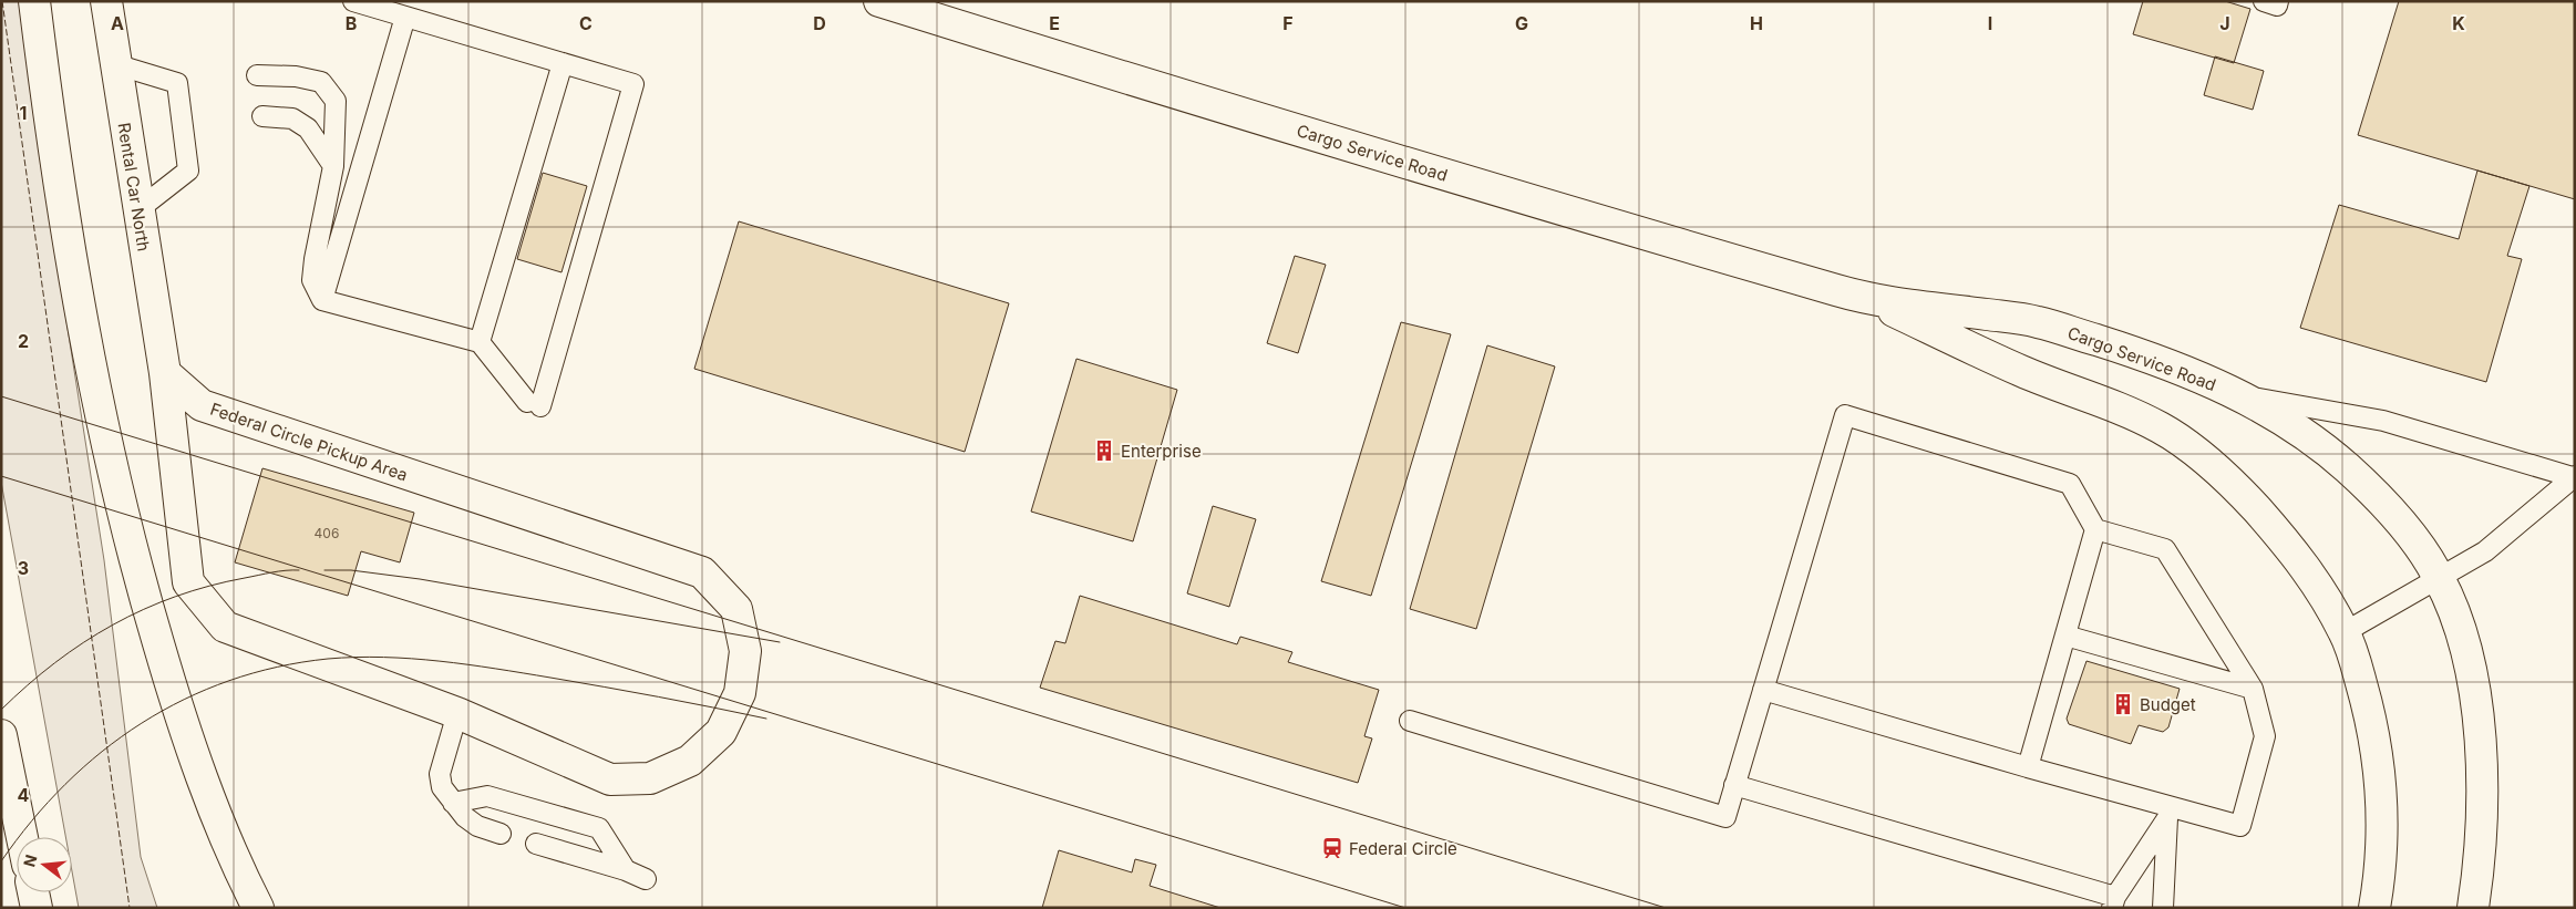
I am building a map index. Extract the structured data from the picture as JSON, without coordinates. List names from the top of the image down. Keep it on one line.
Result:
{"streets":{"main road":["Cargo Service Road","Rental Car North","Federal Circle Pickup Area"]},"crossings":[["Rental Car North","Federal Circle Pickup Area"]],"places":{"building":["Enterprise","Budget"],"station":["Federal Circle"]},"house_numbers":["406"],"north":"left","grid":{"columns":["A","B","C","D","E","F","G","H","I","J","K"],"rows":["1","2","3","4"]}}
